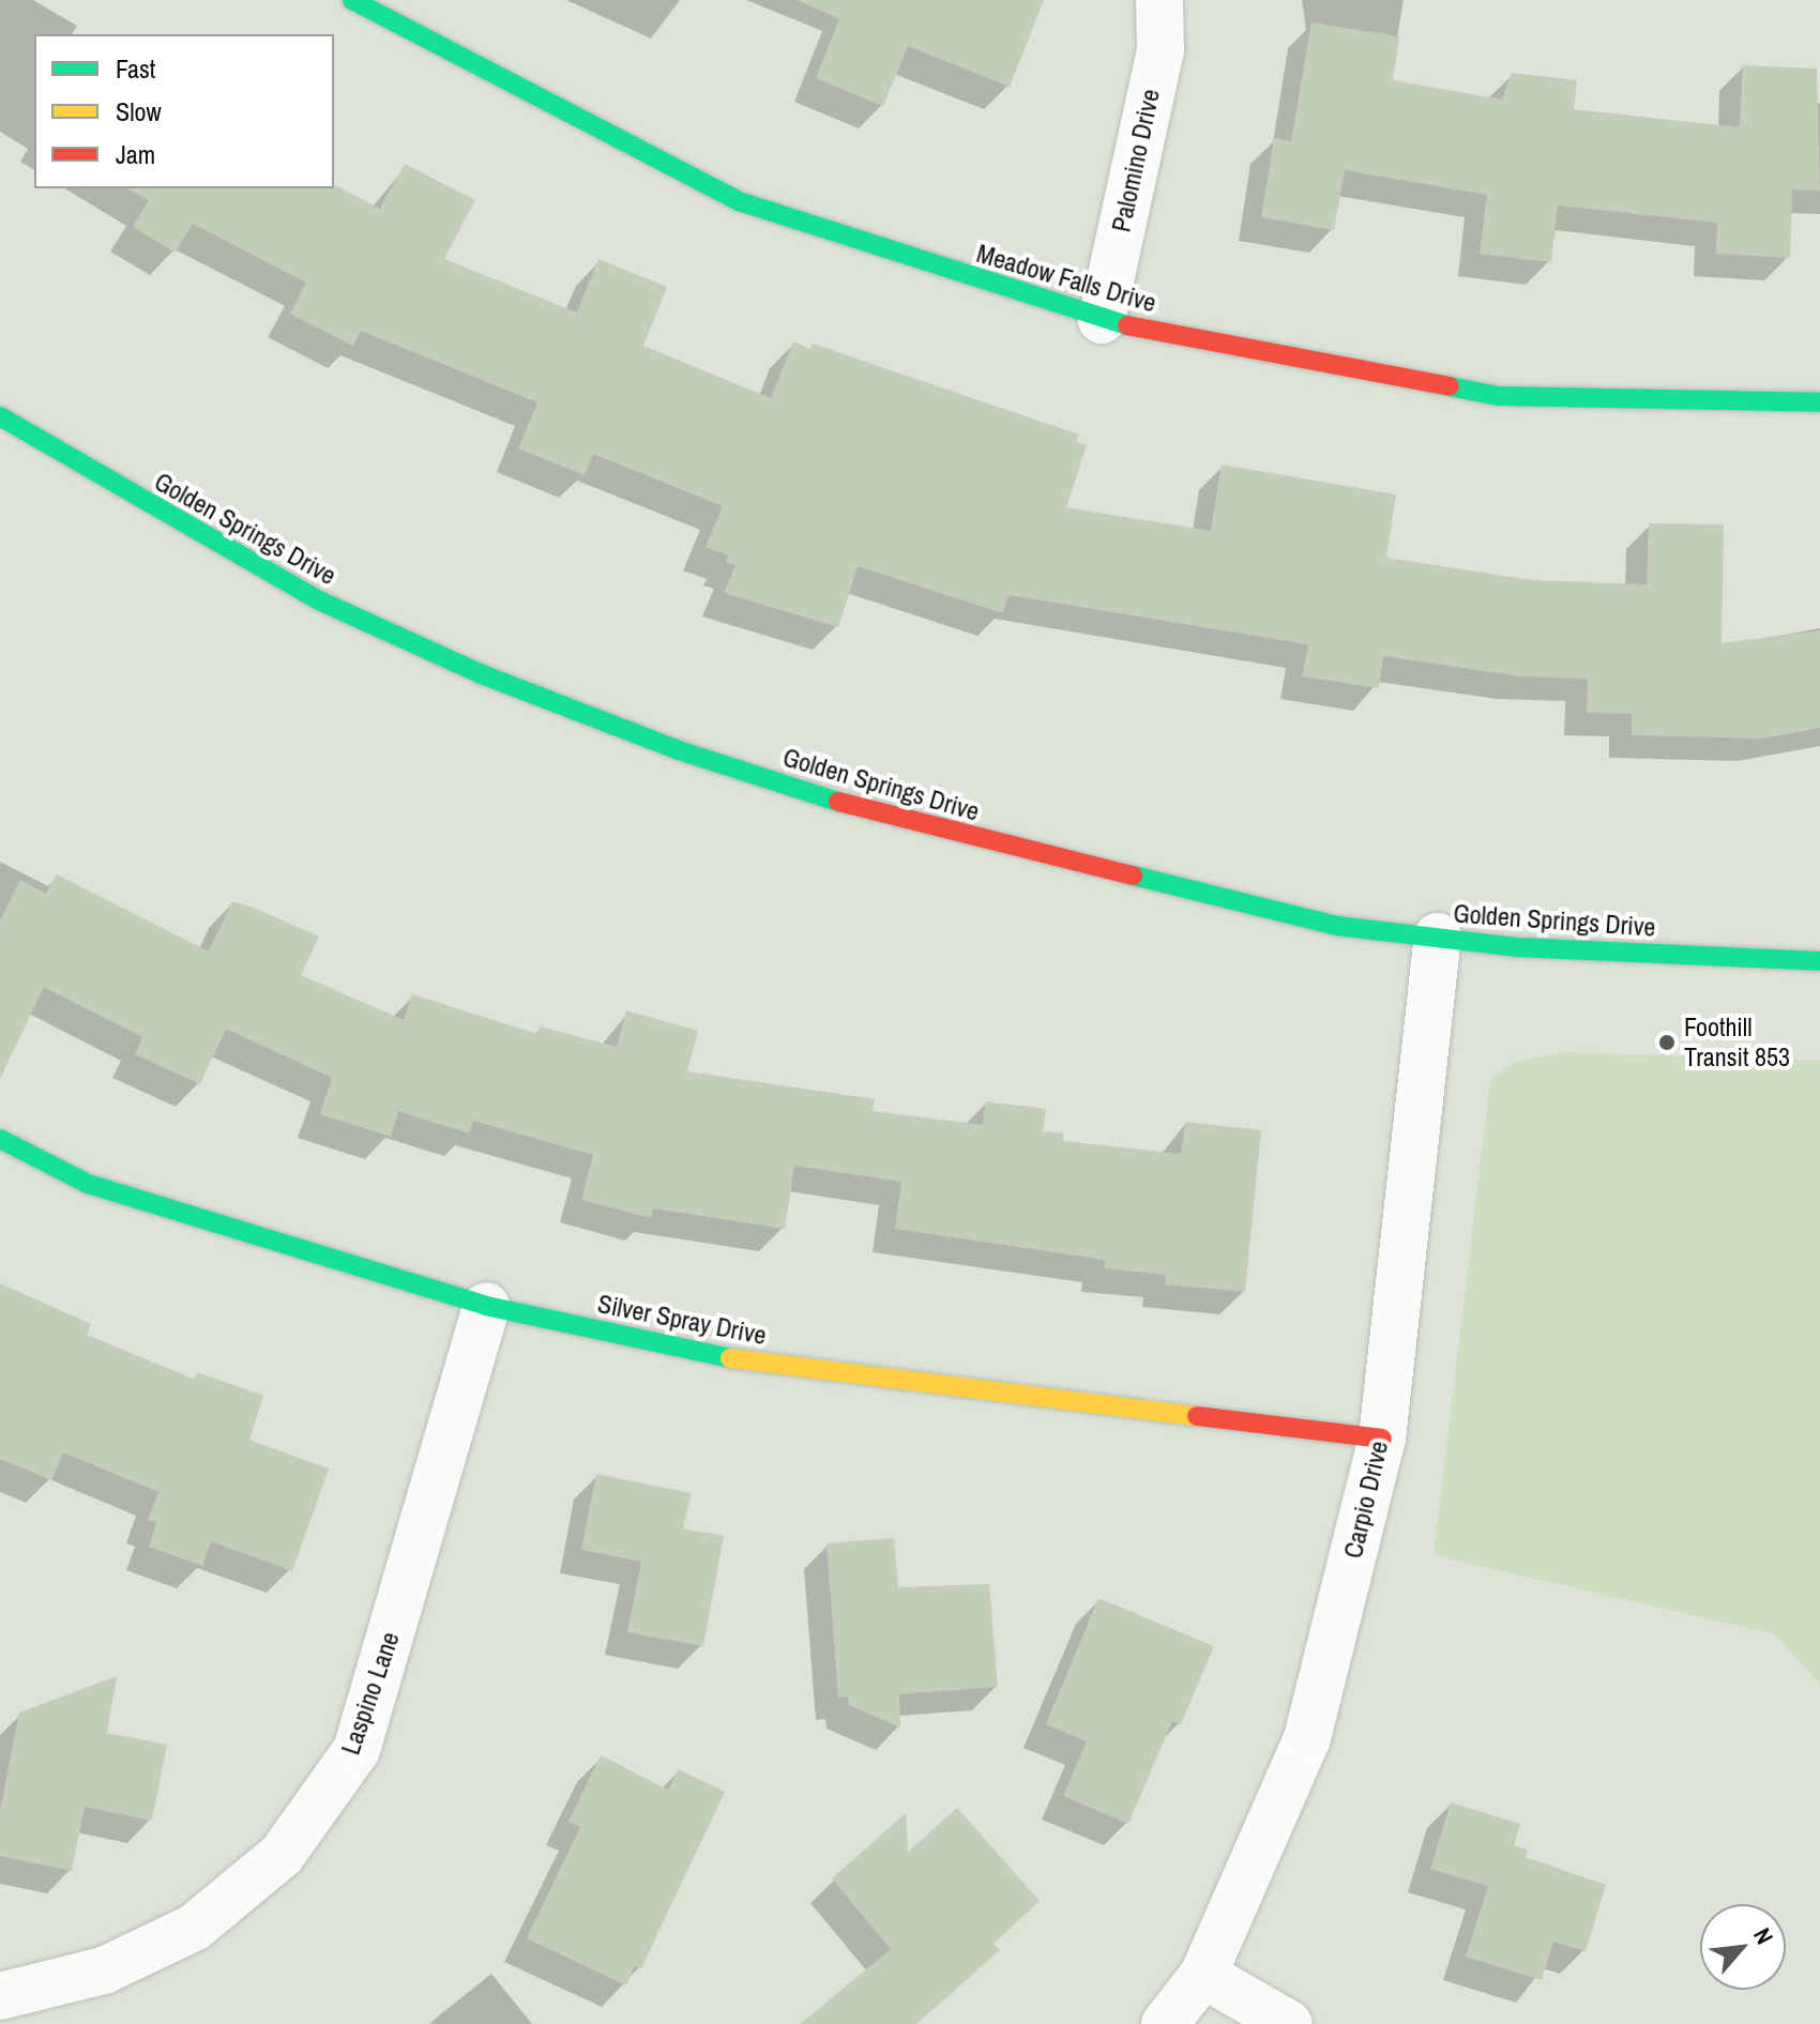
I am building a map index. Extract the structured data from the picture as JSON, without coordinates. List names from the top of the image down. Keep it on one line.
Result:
{"streets":{"street":["Palomino Drive","Meadow Falls Drive","Golden Springs Drive","Silver Spray Drive","Carpio Drive","Laspino Lane"]},"crossings":[["Palomino Drive","Meadow Falls Drive"],["Golden Springs Drive","Carpio Drive"],["Silver Spray Drive","Carpio Drive"],["Silver Spray Drive","Laspino Lane"]],"places":["Foothill Transit 853"],"legend":["Fast","Slow","Jam"],"north":"top right"}
